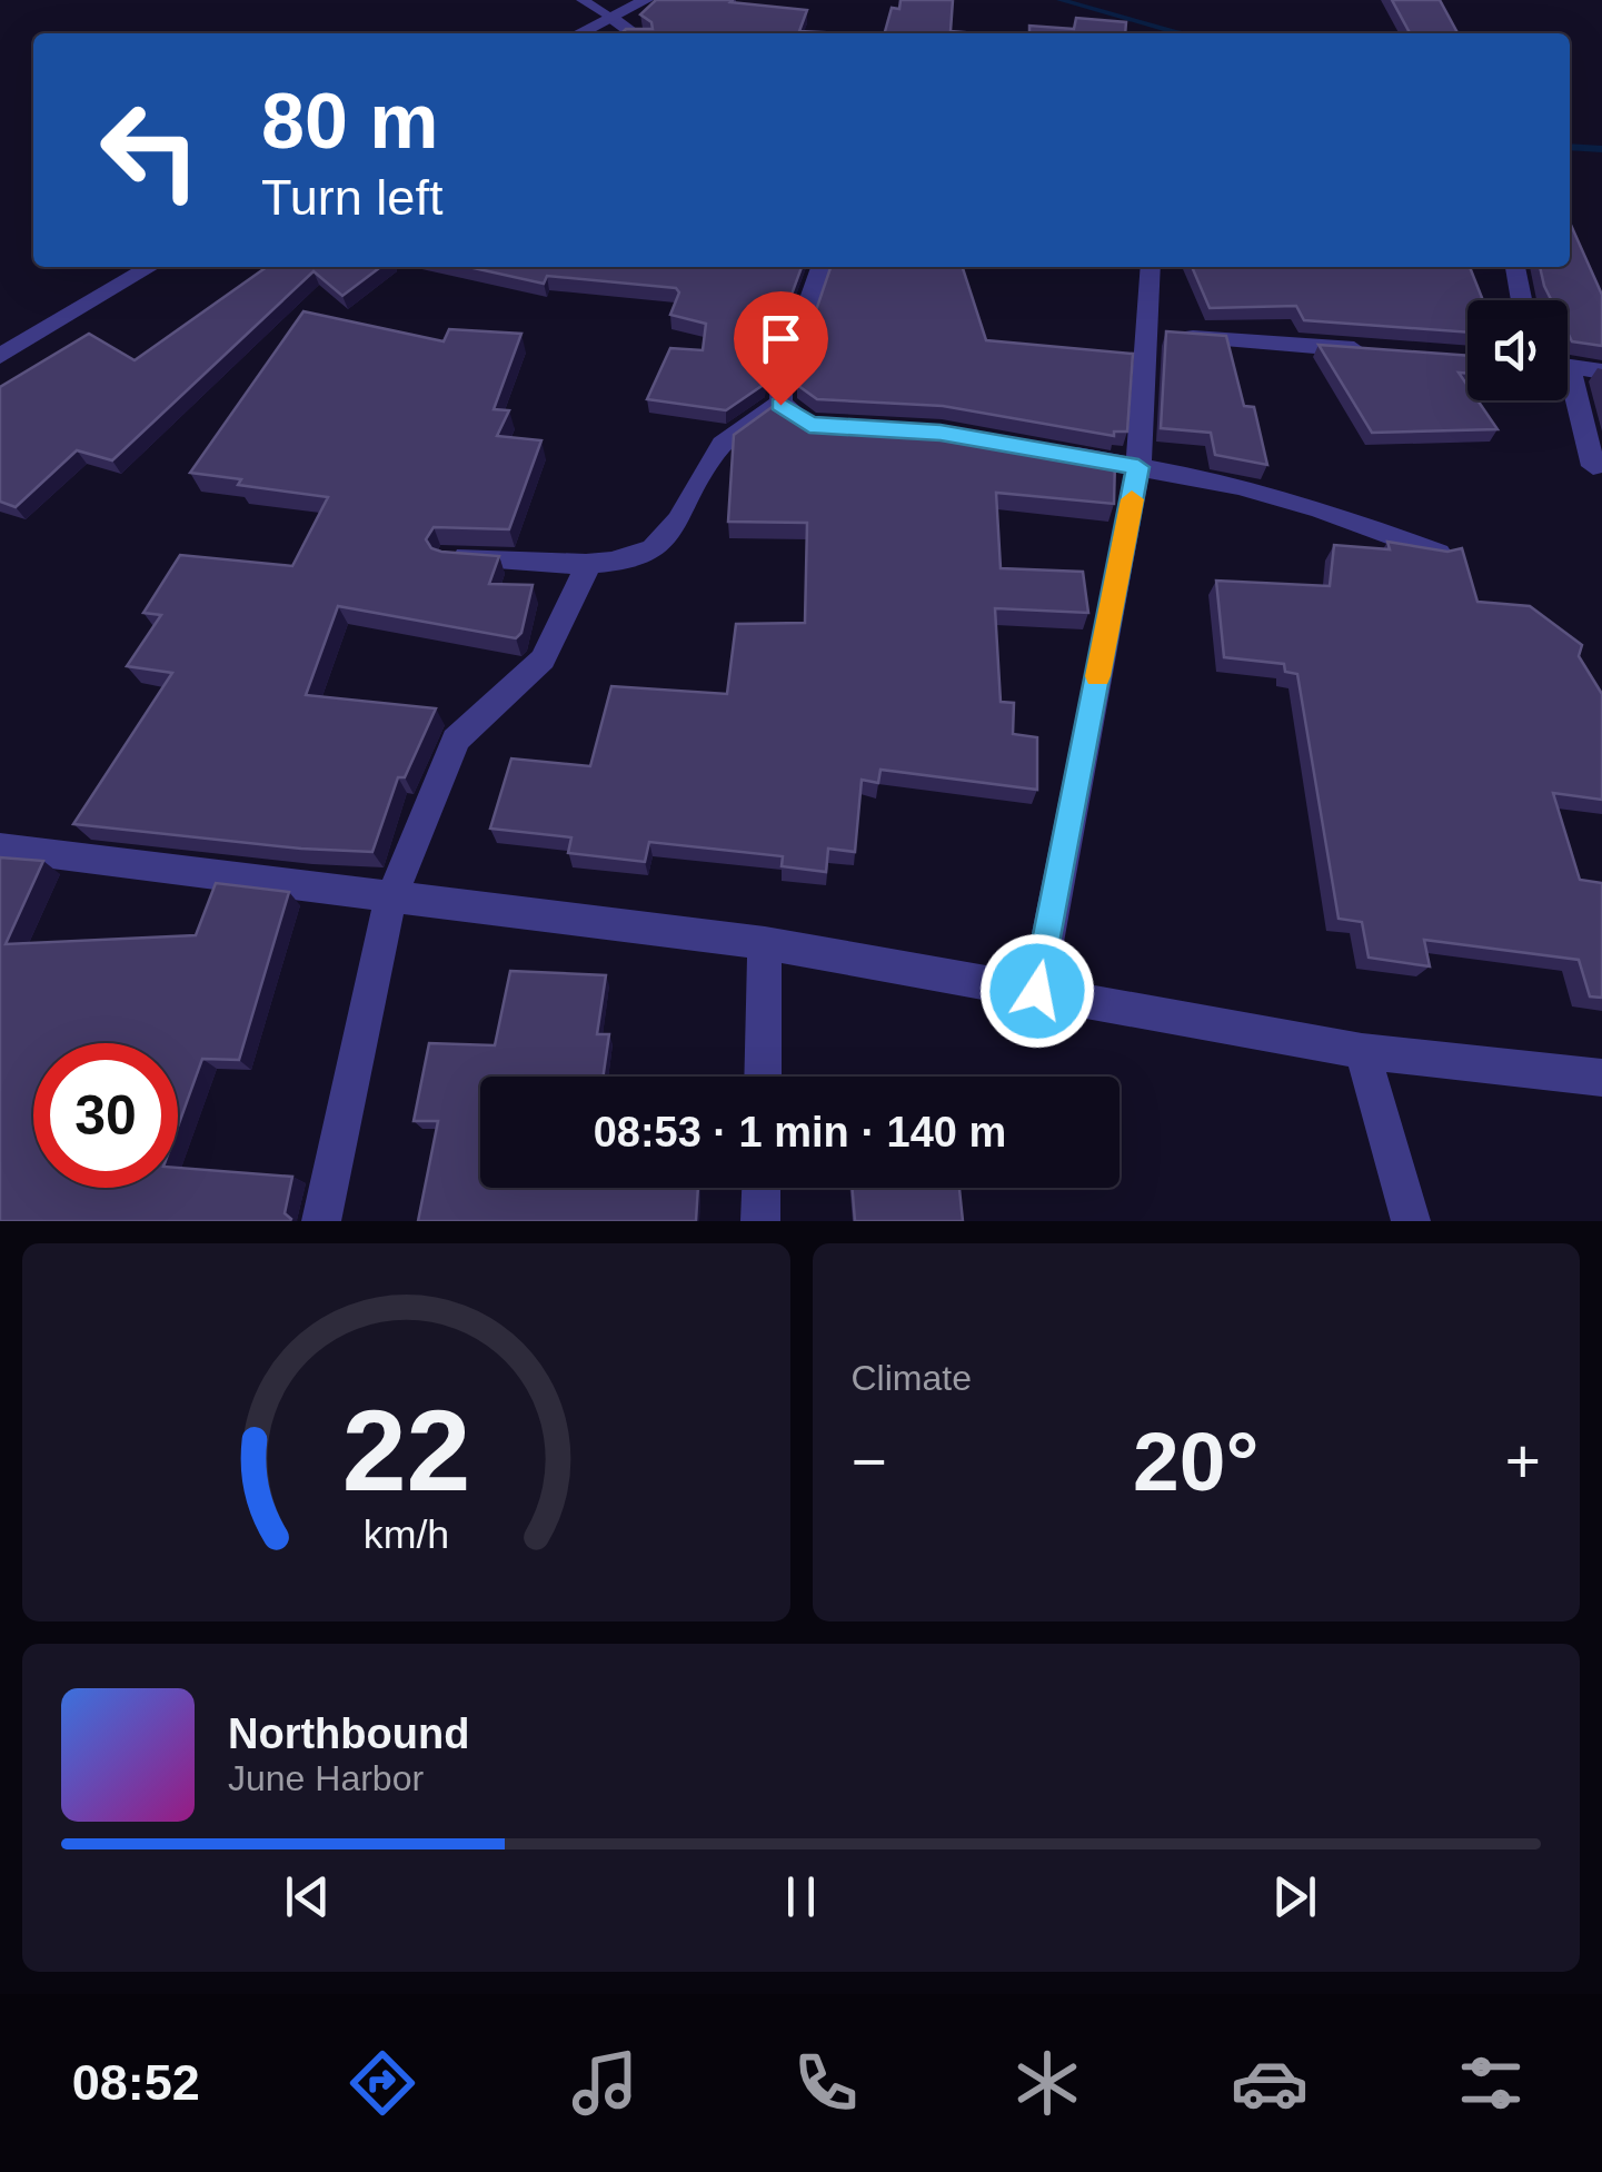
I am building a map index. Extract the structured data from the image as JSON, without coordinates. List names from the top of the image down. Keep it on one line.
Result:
{"page":{"turn":["80 m","Turn left"],"limit":"30","trip":"08:53 · 1 min · 140 m","tile":"Climate","heat":["−","20°","+"],"song":["Northbound","June Harbor"],"tabs":"08:52","gauge":["22","km/h"]}}
